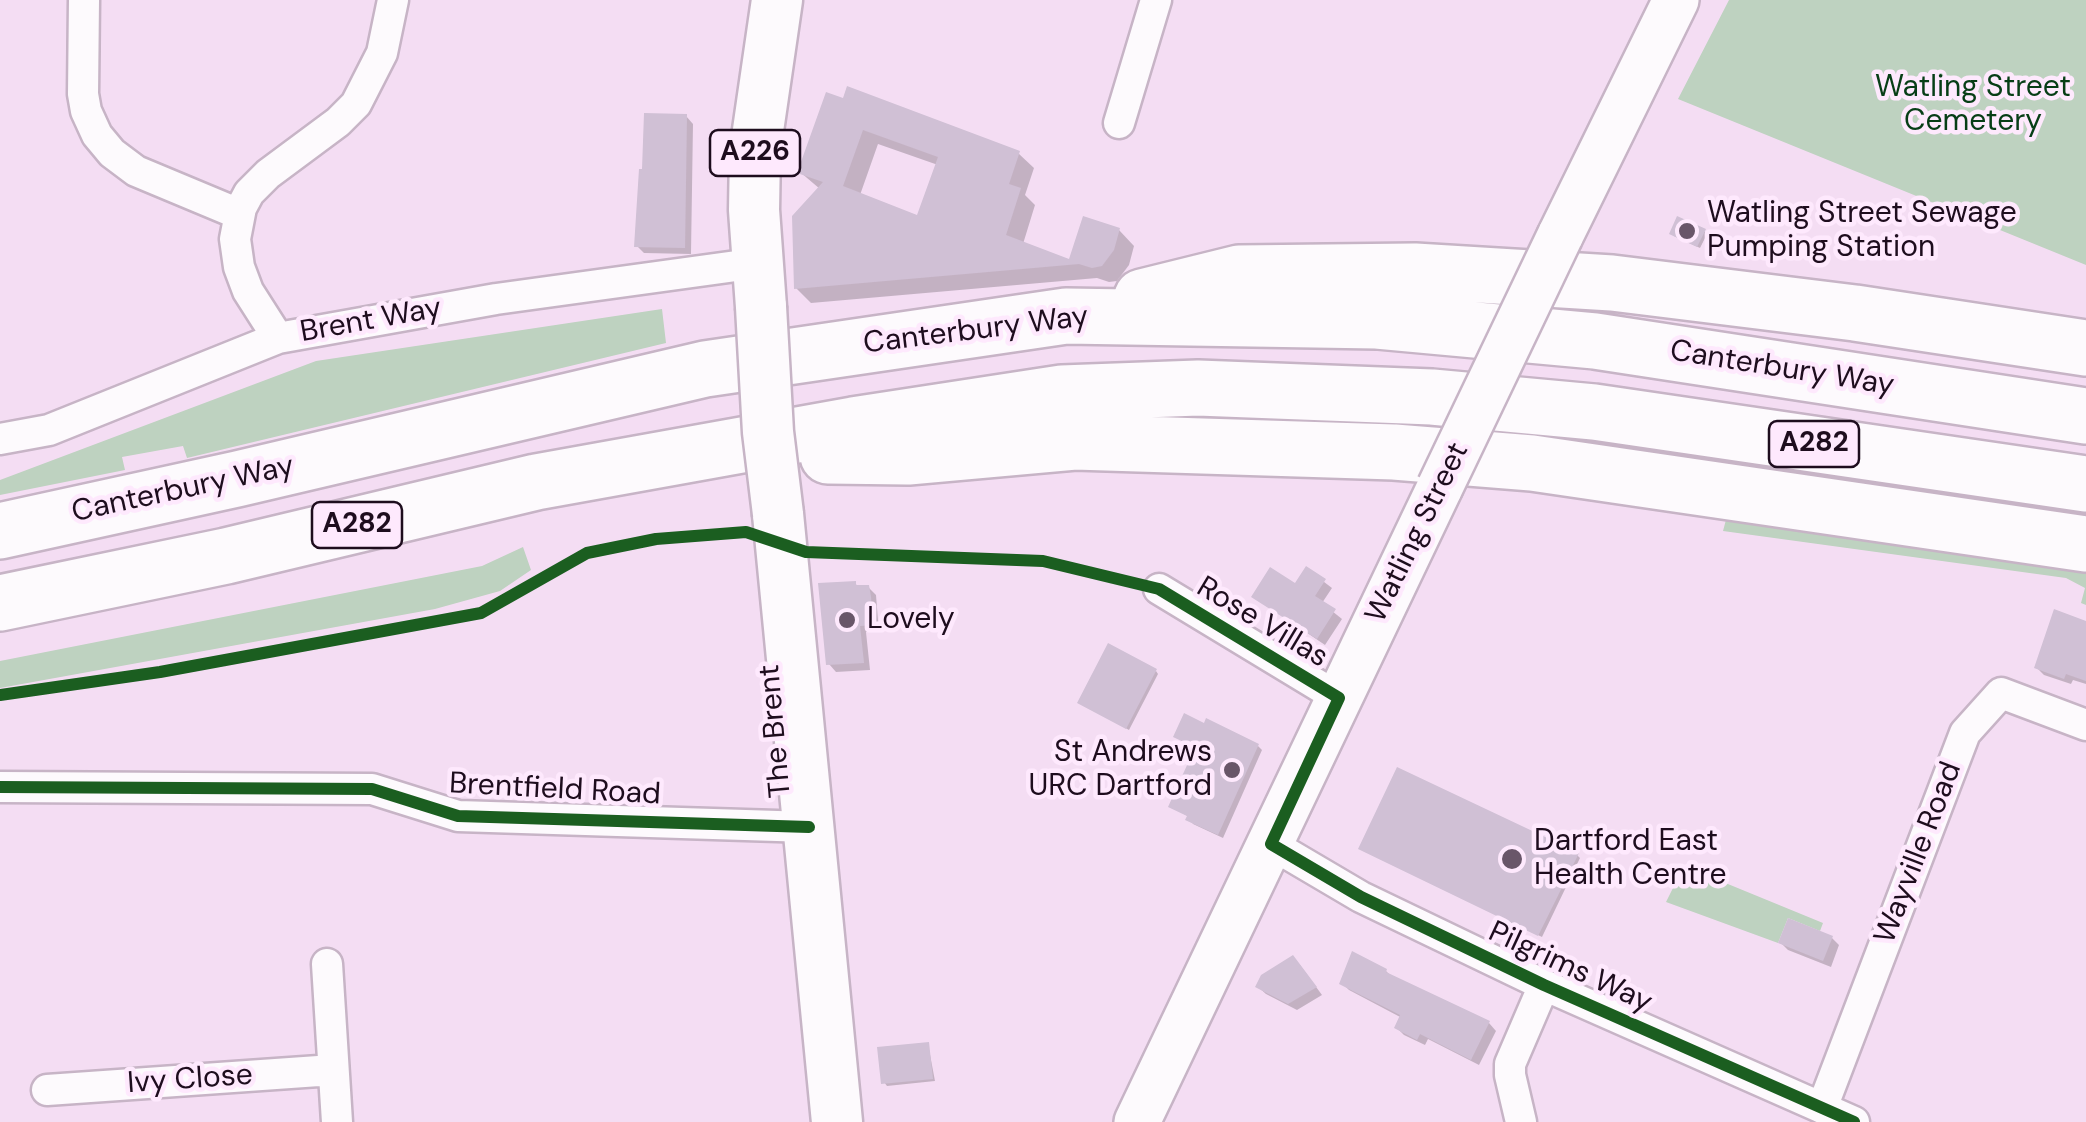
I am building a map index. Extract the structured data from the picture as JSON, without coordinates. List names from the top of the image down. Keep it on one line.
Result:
{"streets":{"highway":["Canterbury Way","A282"],"main road":["A226","Watling Street","The Brent"],"street":["Brent Way","Rose Villas","Brentfield Road","Wayville Road","Pilgrims Way","Ivy Close"]},"crossings":[["Brent Way","The Brent"],["Watling Street","Rose Villas"],["Watling Street","Pilgrims Way"],["The Brent","Brentfield Road"],["Wayville Road","Pilgrims Way"]],"parks":["Watling Street Cemetery"],"places":["Watling Street Sewage Pumping Station","Lovely","St Andrews URC Dartford","Dartford East Health Centre"]}
